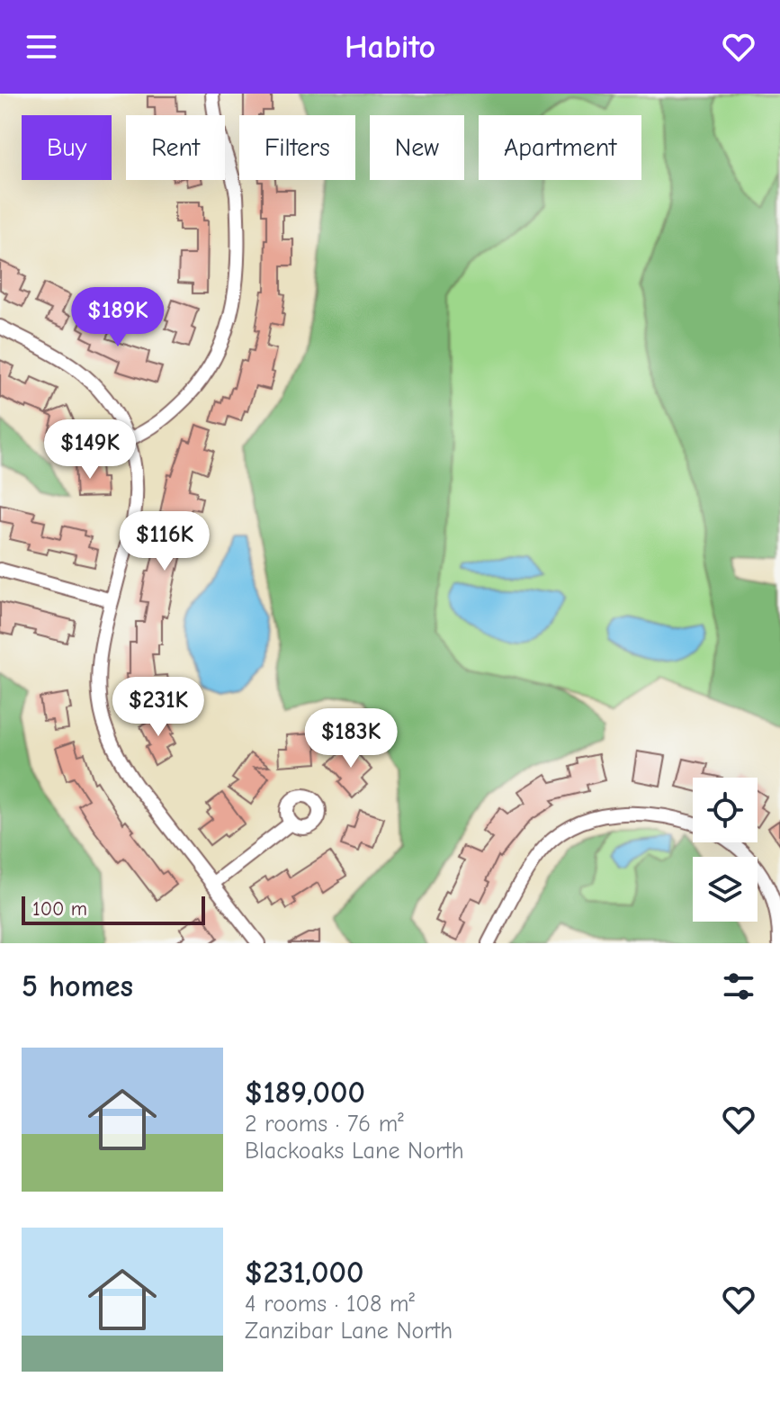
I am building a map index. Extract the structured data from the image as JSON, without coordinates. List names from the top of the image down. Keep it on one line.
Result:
{"scale_bar":"100 m","page":{"header":"Habito","chip":["Buy","Rent","Filters","New","Apartment"],"price":["$189K","$149K","$116K","$231K","$183K"],"scale":"100 m","heading":"5 homes","list":[{"name":"$189,000","note":"2 rooms · 76 m² · Blackoaks Lane North"},{"name":"$231,000","note":"4 rooms · 108 m² · Zanzibar Lane North"}]}}
